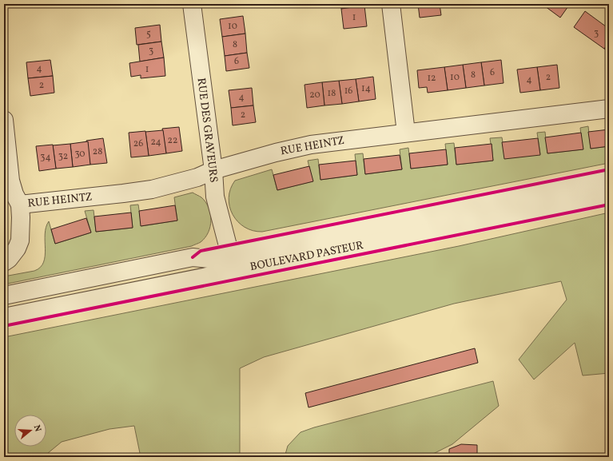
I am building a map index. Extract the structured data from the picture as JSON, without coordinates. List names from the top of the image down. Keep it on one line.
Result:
{"streets":{"street":["RUE DES GRAVEURS","RUE HEINTZ","BOULEVARD PASTEUR"]},"crossings":[["RUE DES GRAVEURS","RUE HEINTZ"],["RUE DES GRAVEURS","BOULEVARD PASTEUR"]],"house_numbers":["1","10","3","5","8","3","6","4","1","6","8","10","2","12","4","2","14","16","18","20","4","2","22","24","26","28","30","32","34"],"north":"right"}
